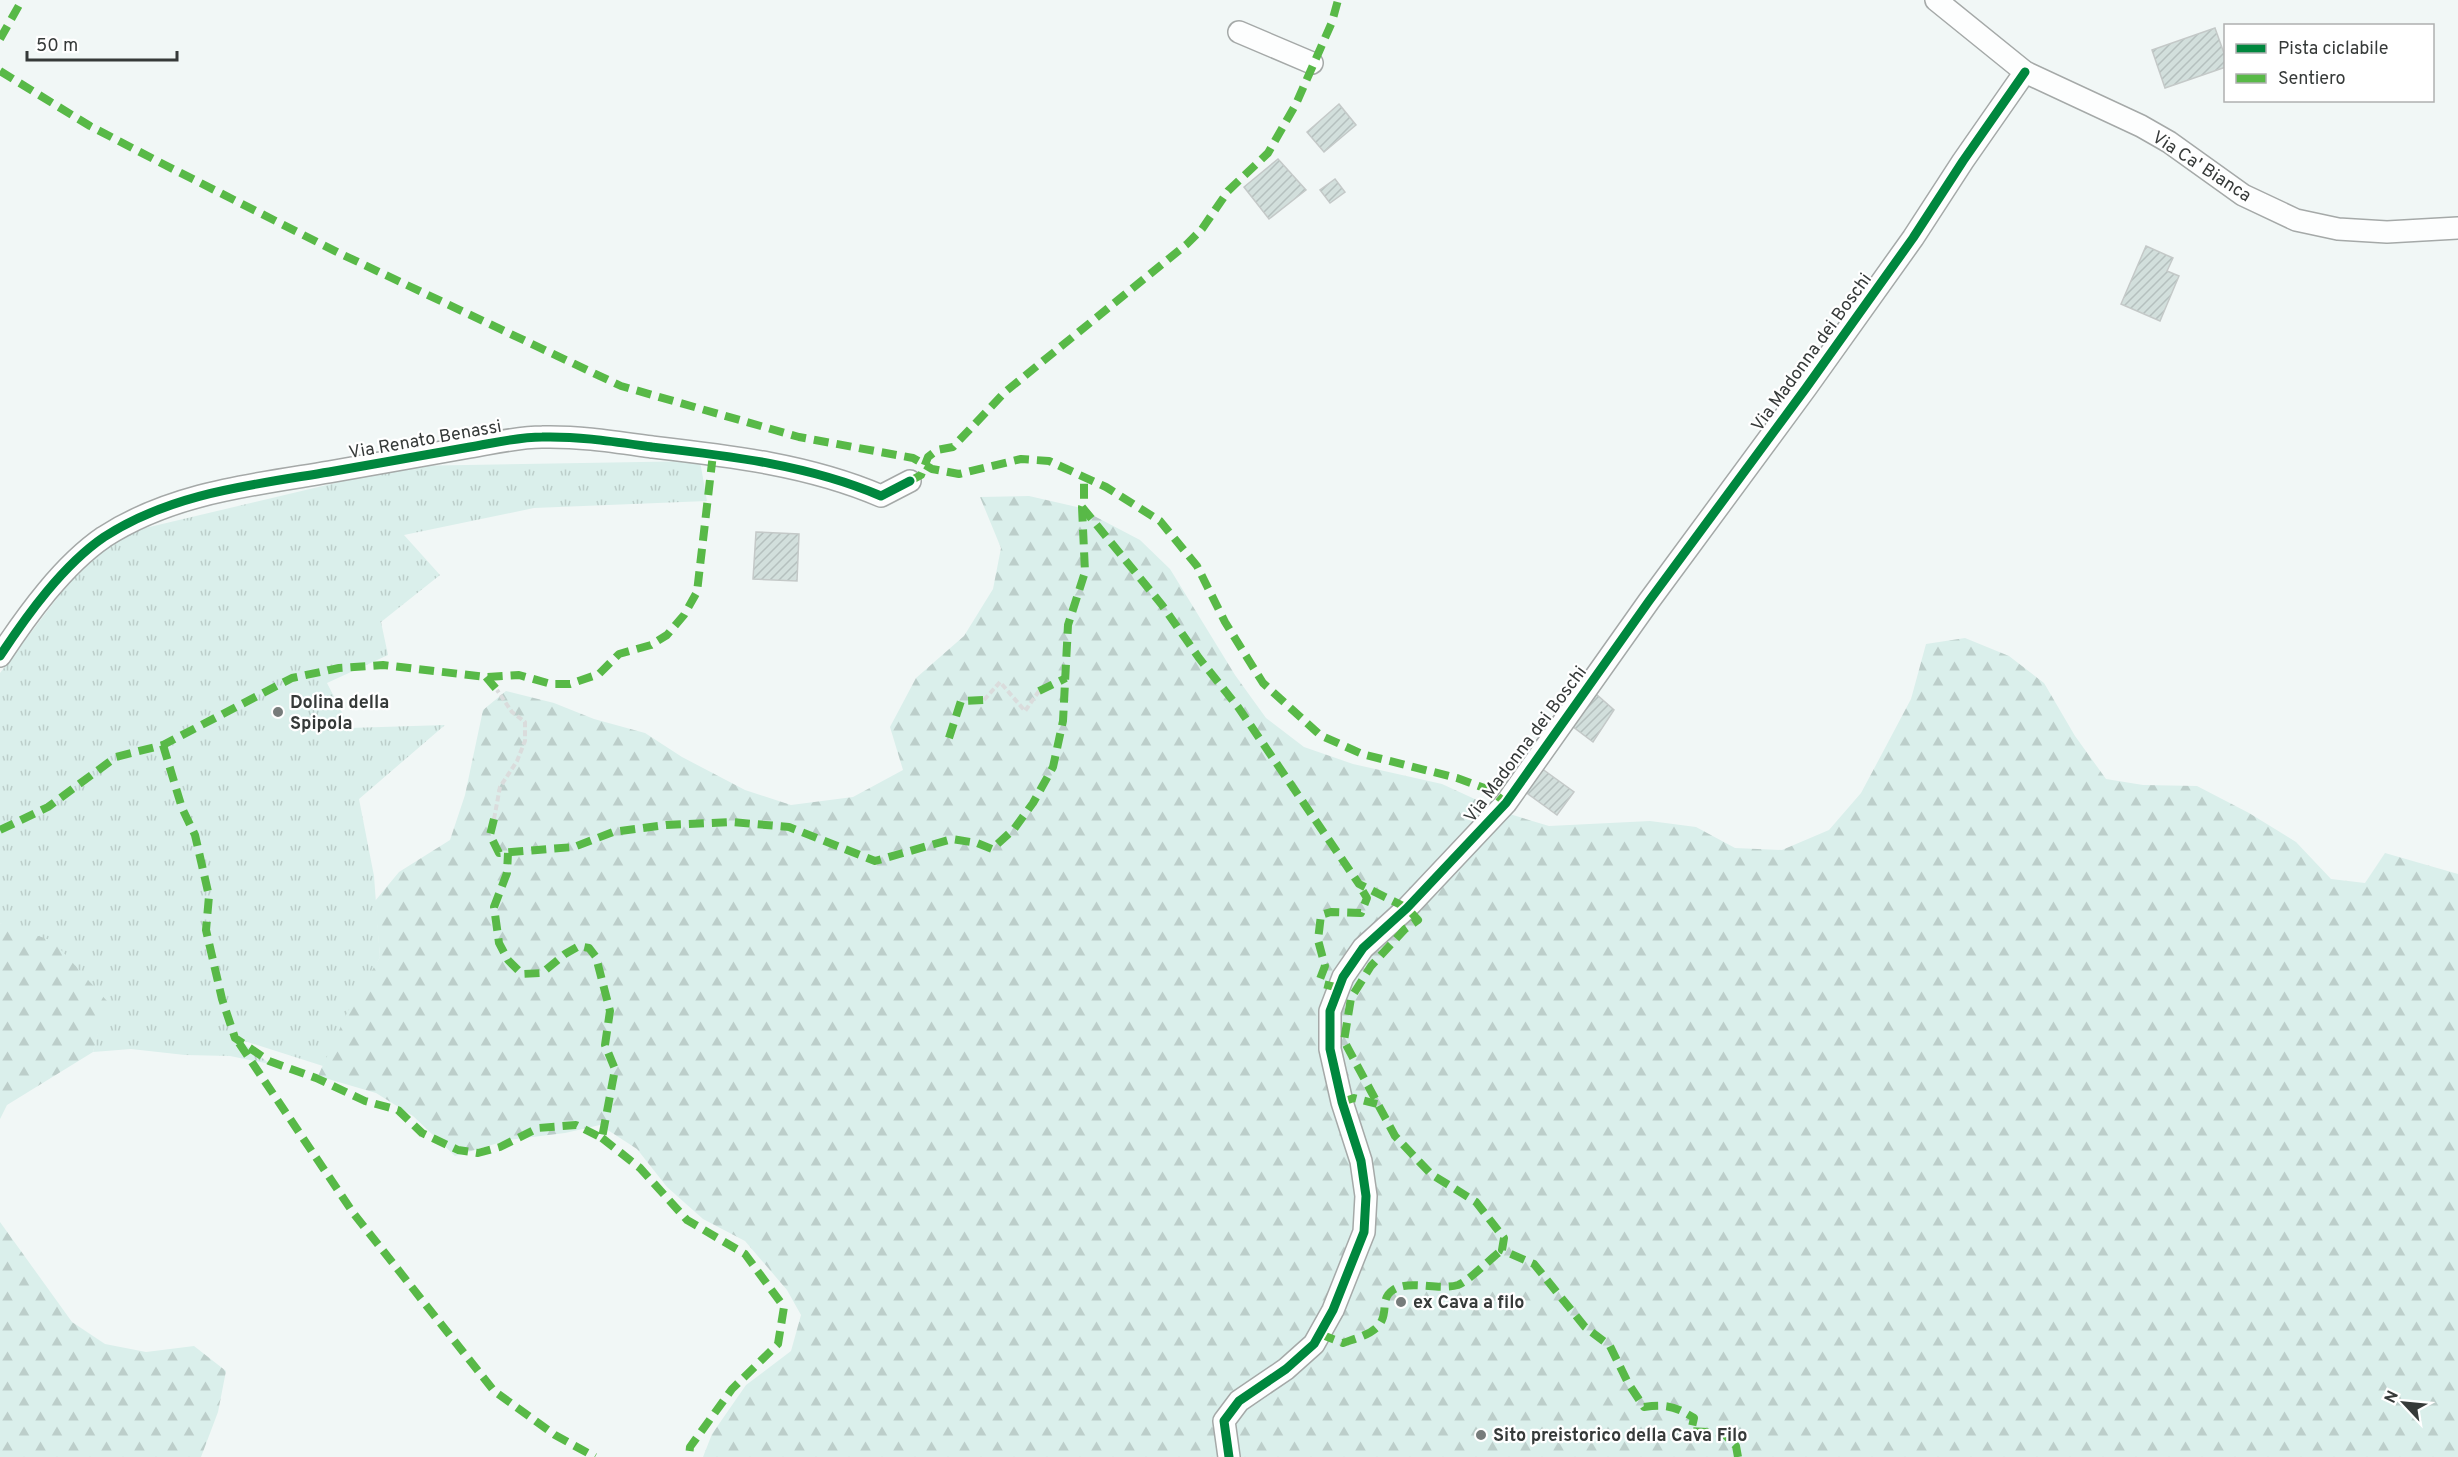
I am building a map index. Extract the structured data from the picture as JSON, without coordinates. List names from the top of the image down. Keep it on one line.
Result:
{"streets":{"street":["Via Ca' Bianca","Via Madonna dei Boschi","Via Renato Benassi"]},"crossings":[["Via Ca' Bianca","Via Madonna dei Boschi"]],"places":["Dolina della Spipola","ex Cava a filo","Sito preistorico della Cava Filo"],"legend":["Pista ciclabile","Sentiero"],"scale_bar":"50 m","north":"top left"}
